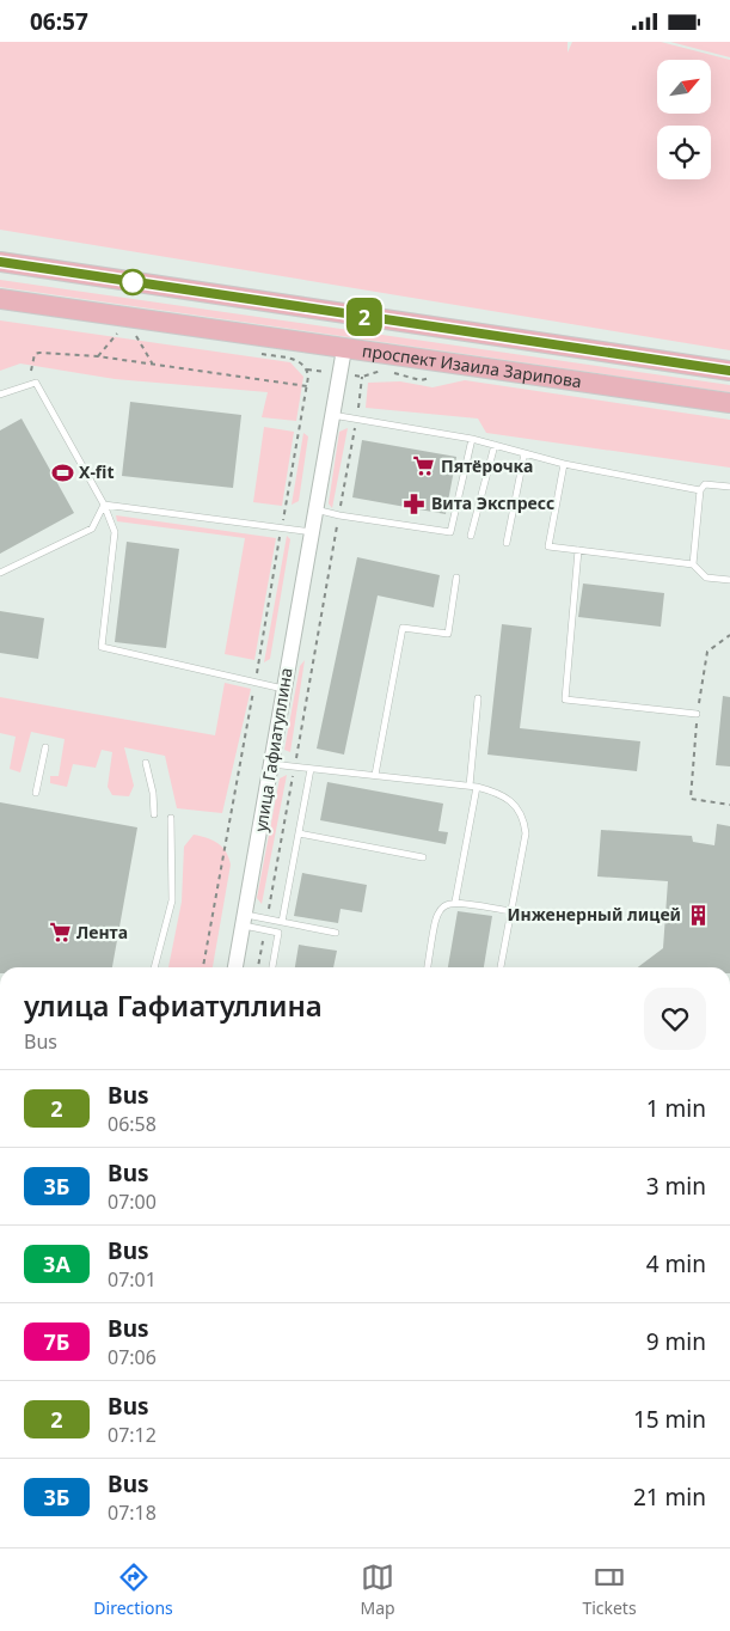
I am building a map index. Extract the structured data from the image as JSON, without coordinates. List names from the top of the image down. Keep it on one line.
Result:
{"streets":{"main road":["проспект Изаила Зарипова"],"street":["улица Гафиатуллина"]},"crossings":[["проспект Изаила Зарипова","улица Гафиатуллина"]],"places":{"supermarket":["Пятёрочка","Лента"],"sports":["X-fit"],"pharmacy":["Вита Экспресс"],"building":["Инженерный лицей"]},"lines":["bus line 2"],"north":"top right","page":{"status":"06:57","on_map":"2","heading":["улица Гафиатуллина","Bus"],"list":[{"mark":"2","name":"Bus","note":"06:58","value":"1 min"},{"mark":"3Б","name":"Bus","note":"07:00","value":"3 min"},{"mark":"3А","name":"Bus","note":"07:01","value":"4 min"},{"mark":"7Б","name":"Bus","note":"07:06","value":"9 min"},{"mark":"2","name":"Bus","note":"07:12","value":"15 min"},{"mark":"3Б","name":"Bus","note":"07:18","value":"21 min"}],"tabs":["Directions","Map","Tickets"]}}
